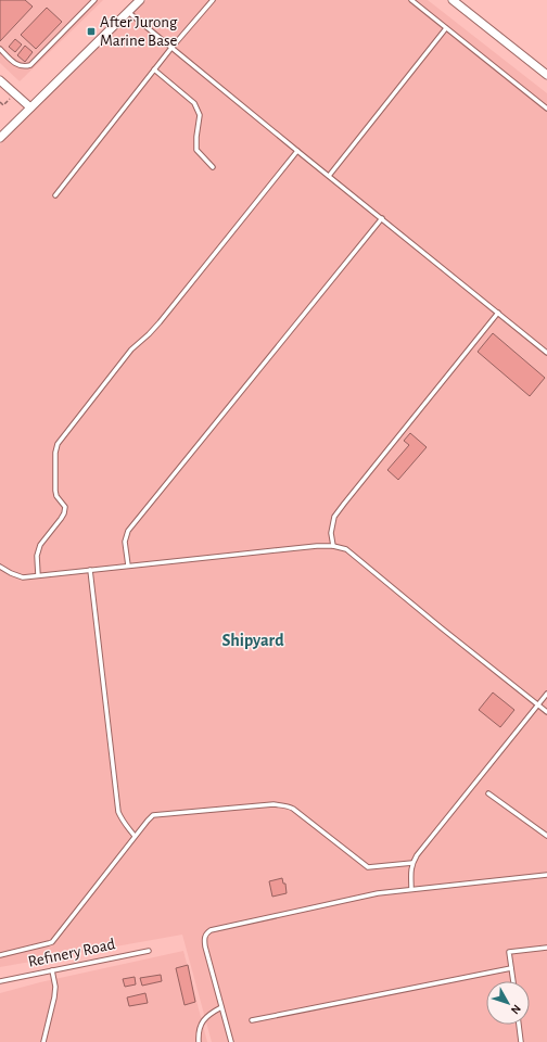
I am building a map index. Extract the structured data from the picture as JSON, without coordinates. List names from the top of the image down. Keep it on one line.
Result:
{"streets":{"lane":["Refinery Road"]},"districts":["Shipyard"],"places":{"transit":["After Jurong Marine Base"]},"north":"bottom right"}
